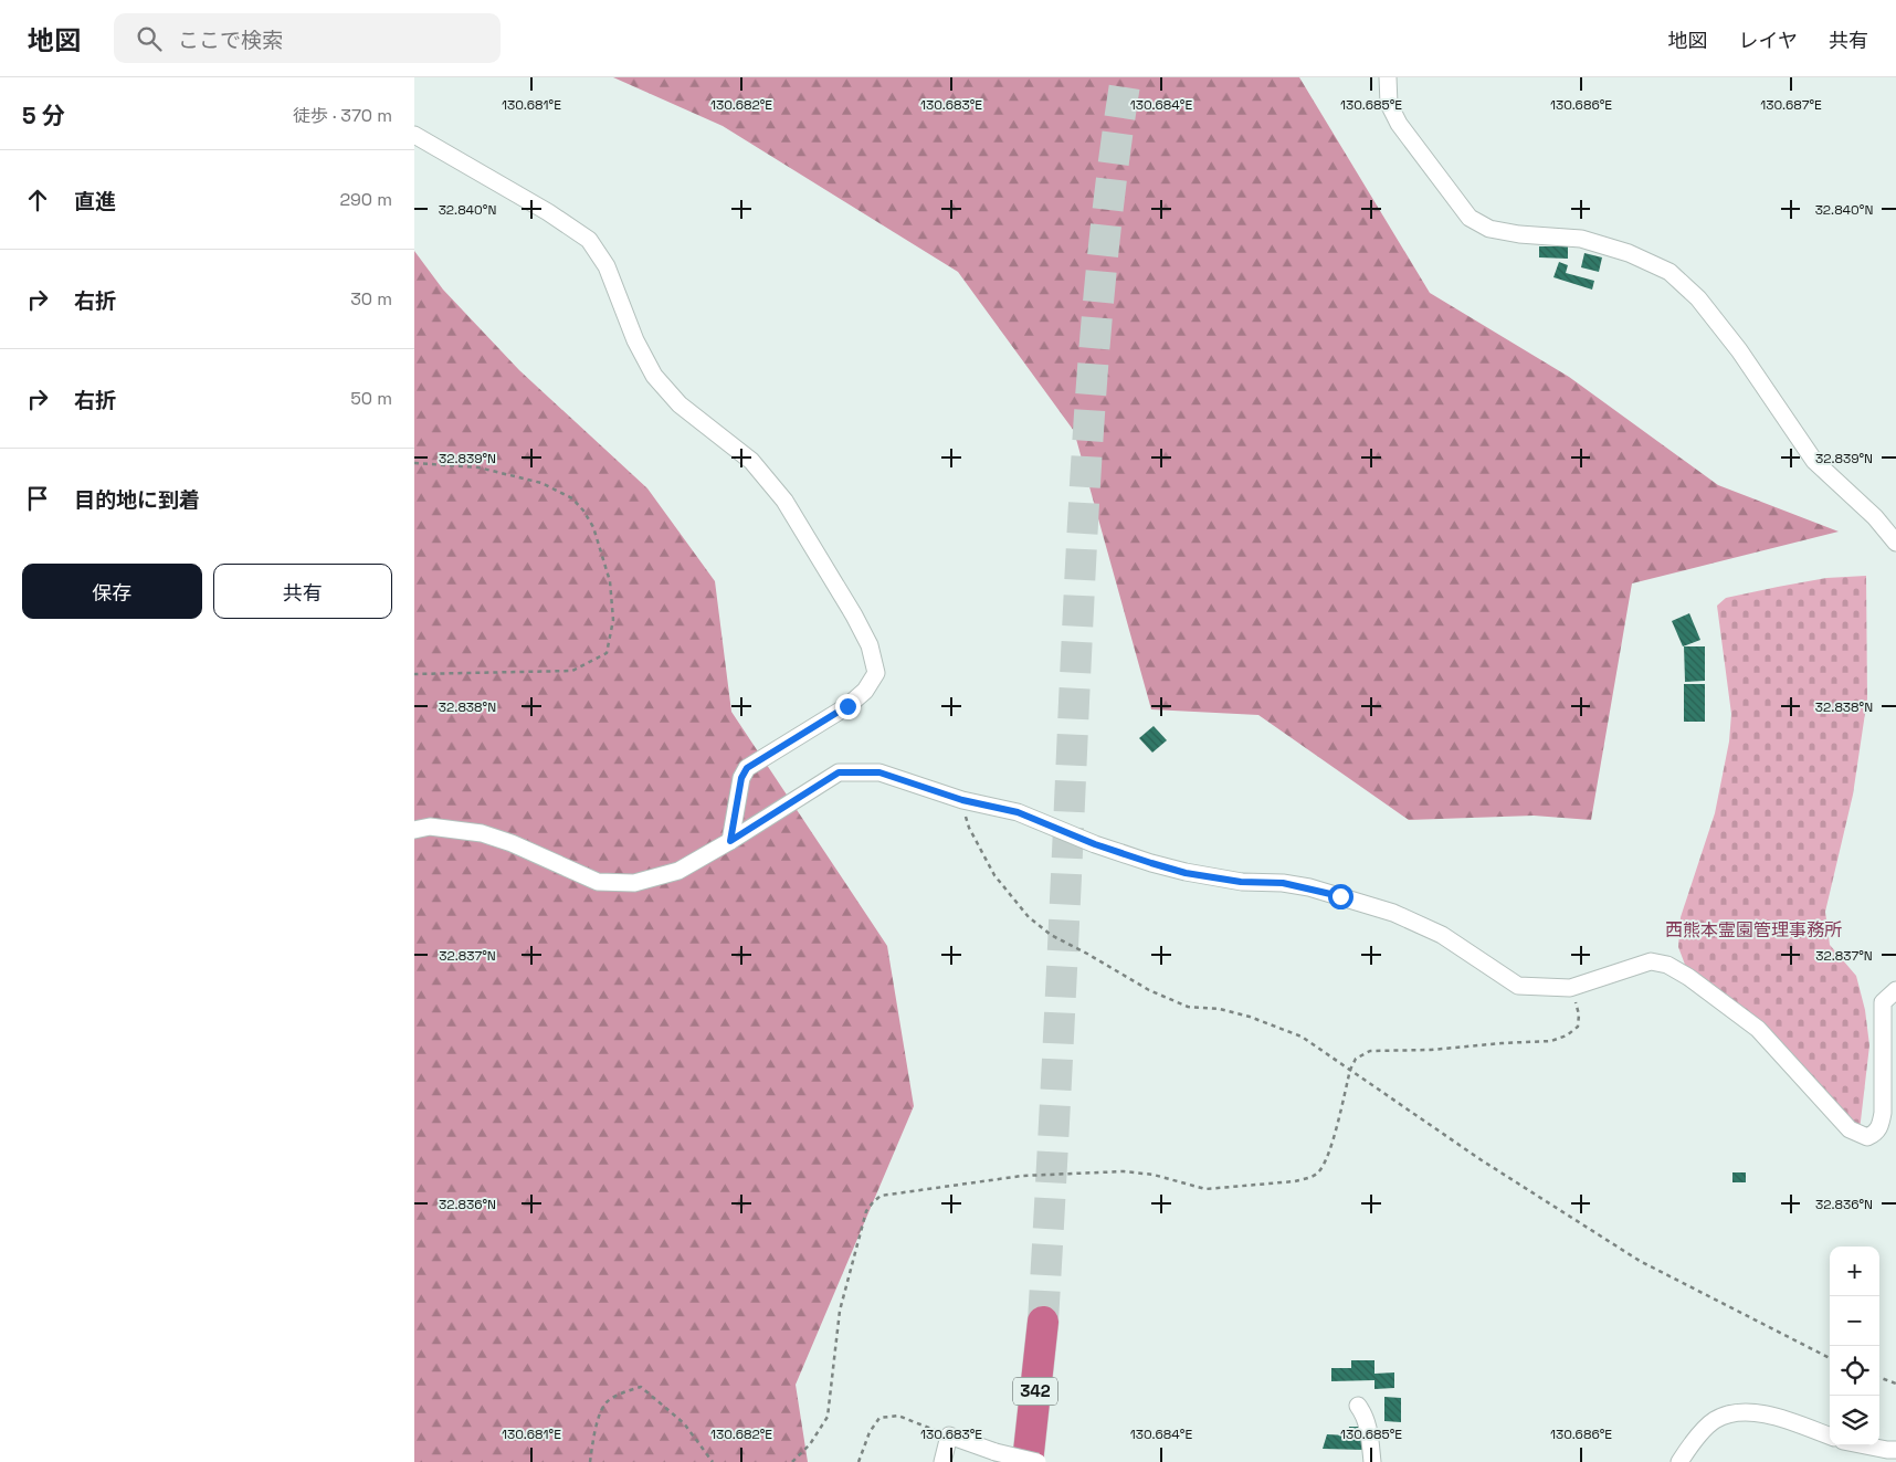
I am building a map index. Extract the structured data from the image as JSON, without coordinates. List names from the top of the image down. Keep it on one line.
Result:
{"streets":{"highway":["342"]},"parks":["西熊本霊園管理事務所"],"page":{"header":"地図","search":"ここで検索","nav":["地図","レイヤ","共有"],"heading":["5 分","徒歩 · 370 m"],"list":[["直進","290 m"],["右折","30 m"],["右折","50 m"],"目的地に到着"],"buttons":["保存","共有"],"map_buttons":["+","−"]},"coordinates":["130.681°E","130.682°E","130.683°E","130.684°E","130.685°E","130.686°E","130.687°E","32.840°N","32.839°N","32.838°N","32.837°N","32.836°N"]}
